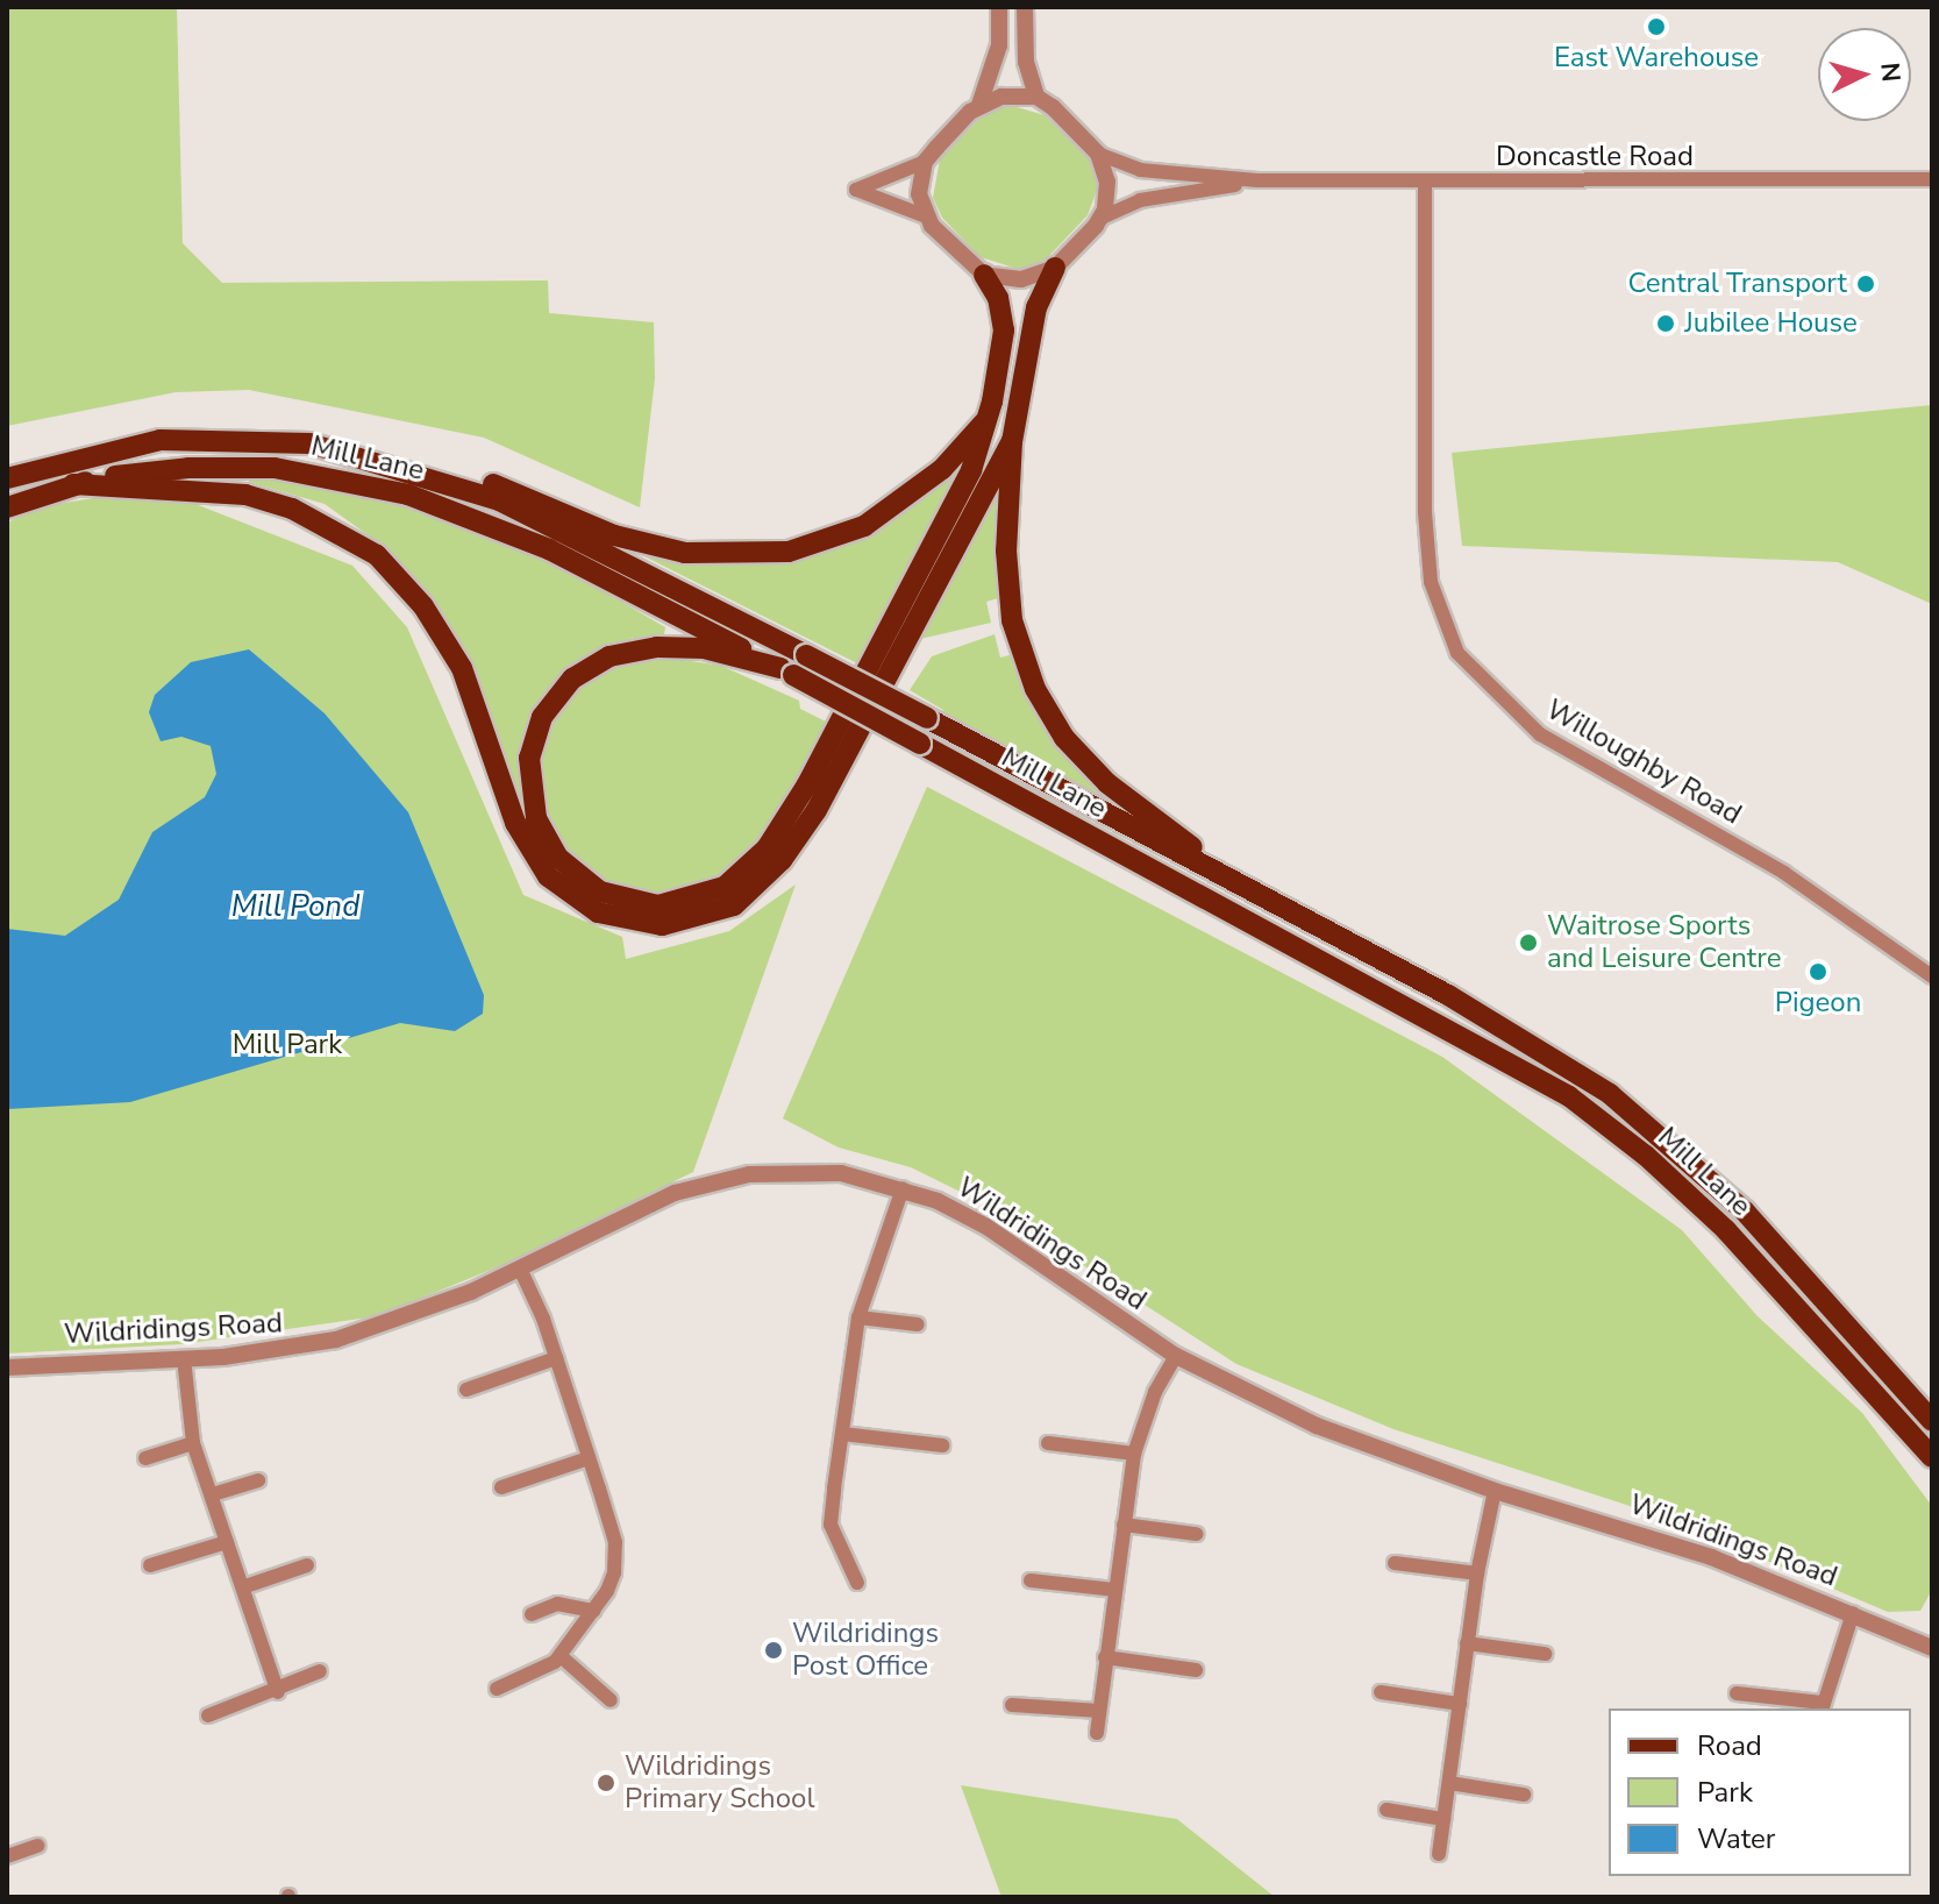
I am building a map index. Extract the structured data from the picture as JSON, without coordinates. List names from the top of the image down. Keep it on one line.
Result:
{"streets":{"main road":["Mill Lane"],"street":["Doncastle Road","Willoughby Road","Wildridings Road"]},"crossings":[["Doncastle Road","Willoughby Road"]],"water":["Mill Pond"],"parks":["Mill Park"],"places":["East Warehouse","Central Transport","Jubilee House","Waitrose Sports and Leisure Centre","Pigeon","Wildridings Post Office","Wildridings Primary School"],"legend":["Road","Park","Water"],"north":"right"}
